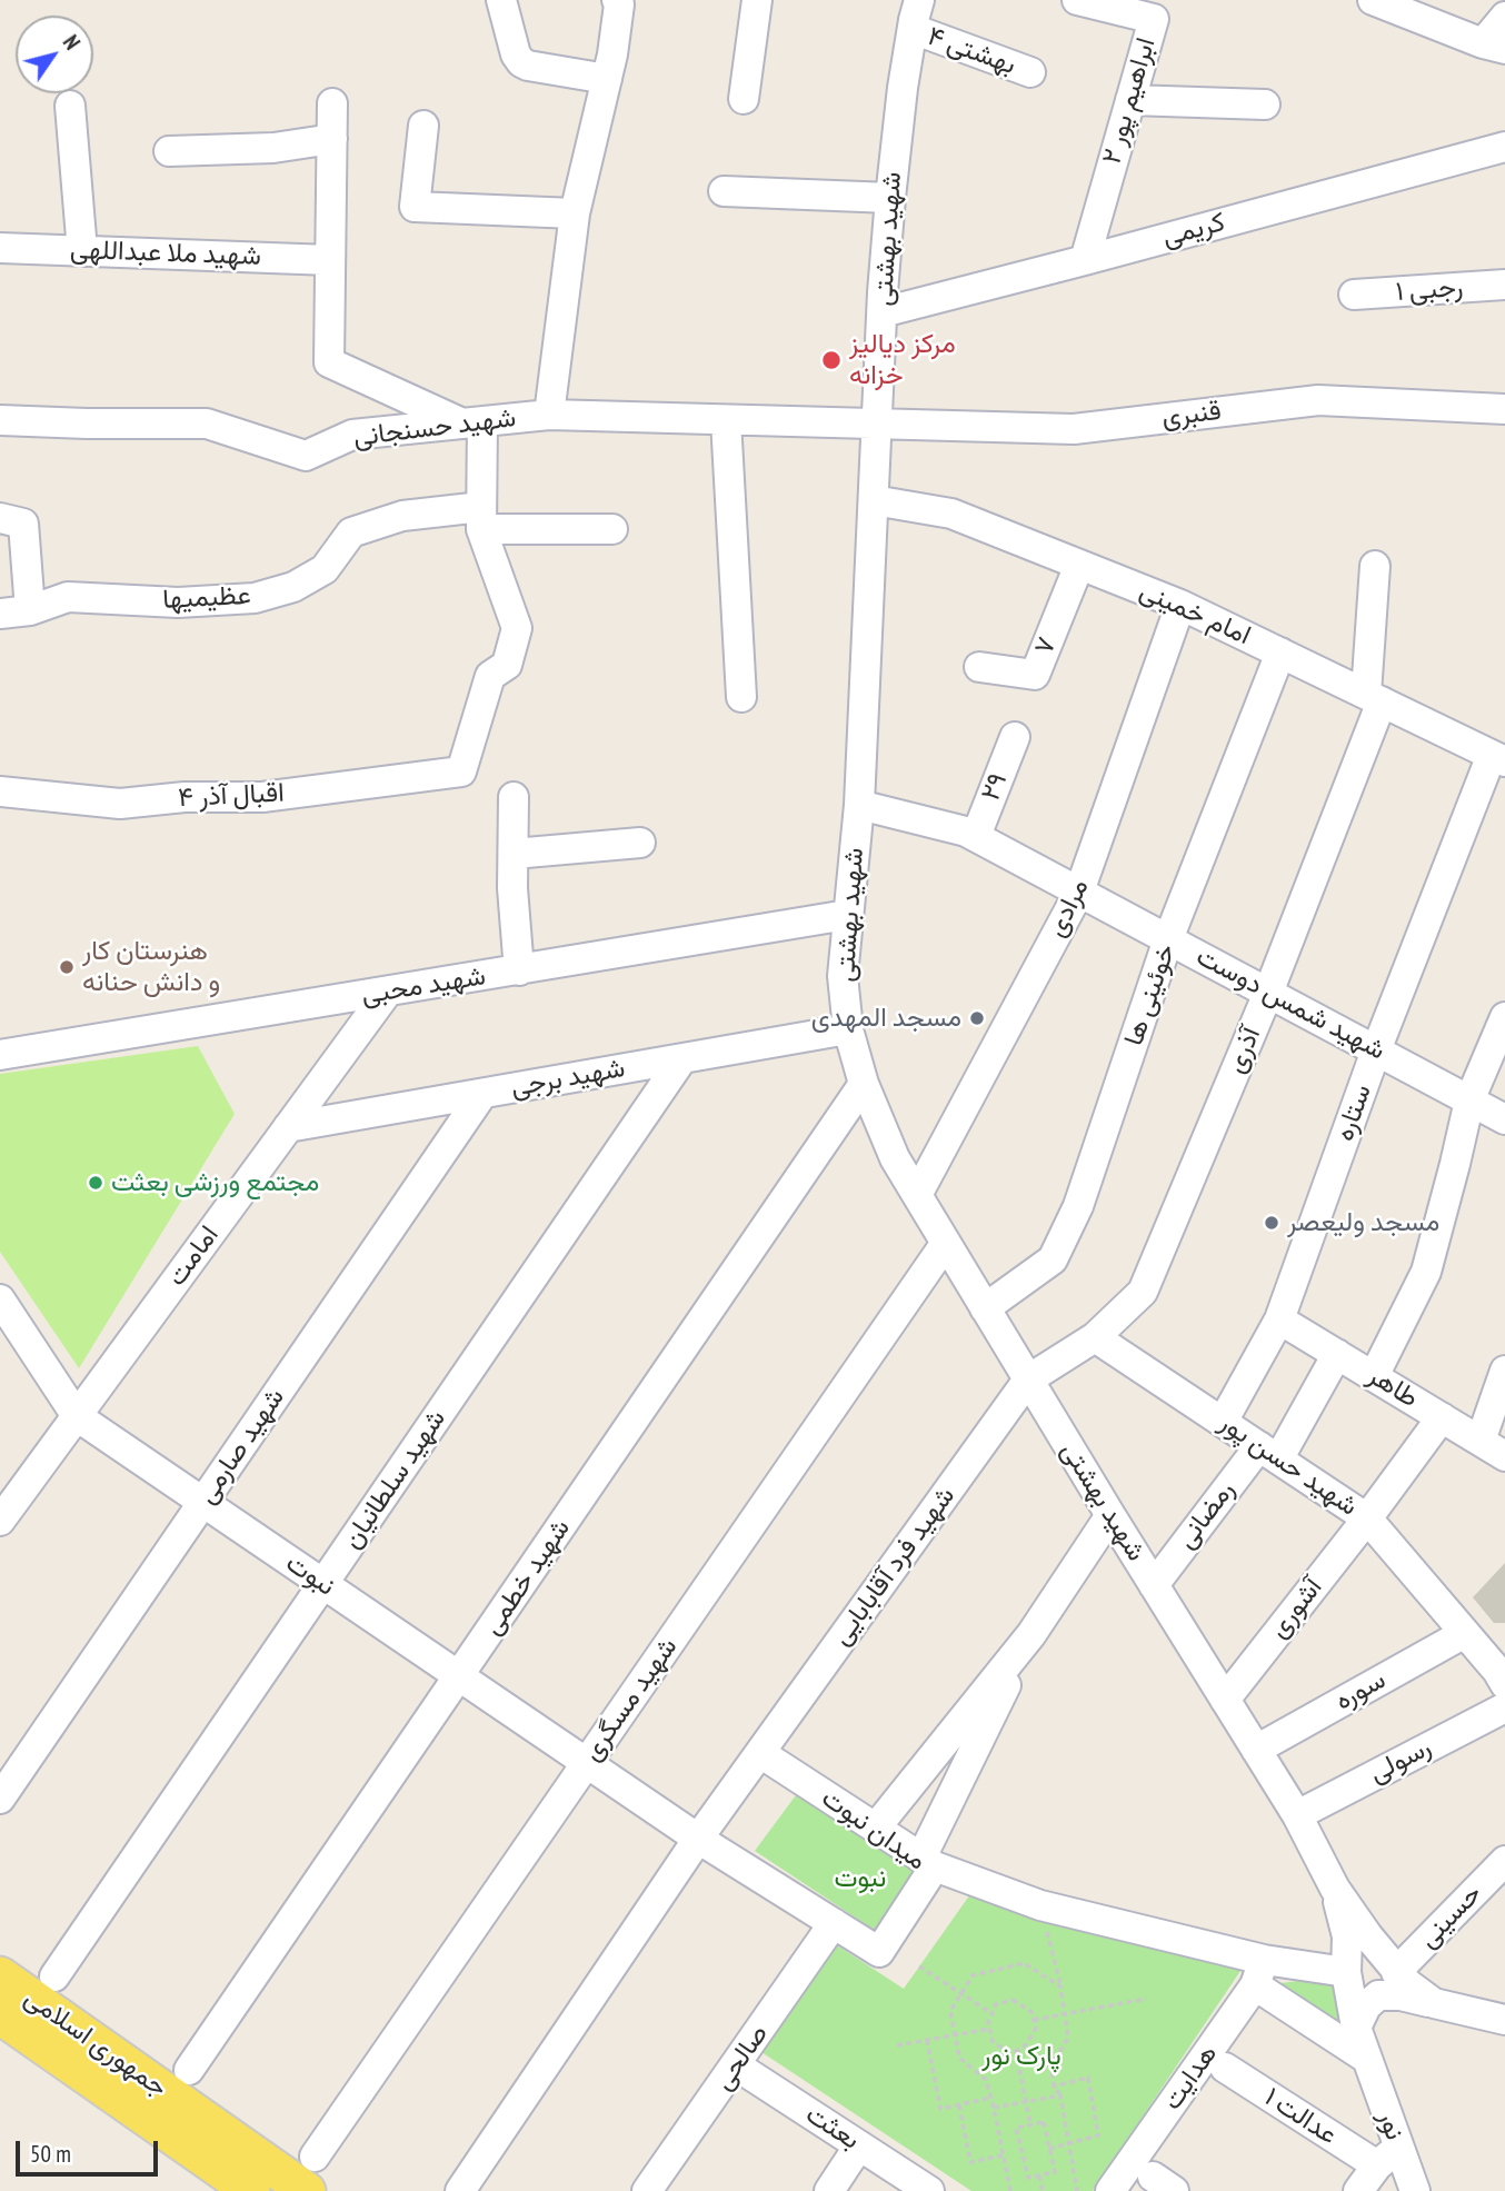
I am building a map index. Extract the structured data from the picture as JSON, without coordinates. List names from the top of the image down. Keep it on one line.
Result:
{"streets":{"main road":["جمهوری اسلامی"],"street":["بهشتی ۴","ابراهیم پور ۲","کریمی","شهید بهشتی","شهید ملا عبداللهی","رجبی ۱","قنبری","شهید حسنجانی","عظیمیها","امام خمینی","۷","۲۹","اقبال آذر ۴","مرادی","شهید محبی","خوئینی ها","شهید شمس دوست","آذری","شهید برجی","ستاره","امامت","طاهر","شهید صارمی","شهید حسن پور","شهید سلطانیان","رمضانی","شهید فرد آقابابایی","نبوت","شهید خطمی","آشوری","سوره","شهید مسگری","رسولی","میدان نبوت","حسینی","صالحی","هدایت","عدالت ۱","نور","بعثت"]},"crossings":[["بهشتی ۴","شهید بهشتی"],["ابراهیم پور ۲","کریمی"],["کریمی","شهید بهشتی"],["شهید بهشتی","قنبری"],["شهید بهشتی","شهید حسنجانی"],["شهید بهشتی","امام خمینی"],["شهید بهشتی","مرادی"],["شهید بهشتی","شهید محبی"],["شهید بهشتی","خوئینی ها"],["شهید بهشتی","شهید شمس دوست"],["شهید بهشتی","شهید برجی"],["شهید بهشتی","رمضانی"],["شهید بهشتی","شهید فرد آقابابایی"],["شهید بهشتی","شهید خطمی"],["شهید بهشتی","آشوری"],["شهید بهشتی","سوره"],["شهید بهشتی","شهید مسگری"],["شهید بهشتی","رسولی"],["شهید بهشتی","حسینی"],["شهید بهشتی","نور"],["قنبری","شهید حسنجانی"],["عظیمیها","اقبال آذر ۴"],["امام خمینی","۷"],["امام خمینی","مرادی"],["امام خمینی","خوئینی ها"],["امام خمینی","آذری"],["امام خمینی","ستاره"],["۲۹","شهید شمس دوست"],["مرادی","شهید شمس دوست"],["شهید محبی","امامت"],["خوئینی ها","شهید شمس دوست"],["شهید شمس دوست","آذری"],["شهید شمس دوست","ستاره"],["آذری","شهید حسن پور"],["شهید برجی","امامت"],["شهید برجی","شهید صارمی"],["شهید برجی","شهید سلطانیان"],["ستاره","طاهر"],["ستاره","شهید حسن پور"],["امامت","نبوت"],["طاهر","رمضانی"],["طاهر","آشوری"],["شهید صارمی","نبوت"],["شهید حسن پور","رمضانی"],["شهید حسن پور","آشوری"],["شهید حسن پور","سوره"],["شهید سلطانیان","نبوت"],["شهید فرد آقابابایی","میدان نبوت"],["نبوت","شهید خطمی"],["نبوت","شهید مسگری"],["نبوت","میدان نبوت"],["شهید مسگری","جمهوری اسلامی"],["میدان نبوت","صالحی"],["صالحی","بعثت"],["عدالت ۱","نور"]],"parks":["نبوت","پارک نور"],"places":["مرکز دیالیز خزانه","هنرستان کار و دانش حنانه","مسجد المهدی","مجتمع ورزشی بعثت","مسجد ولیعصر"],"scale_bar":"50 m","north":"top right"}
